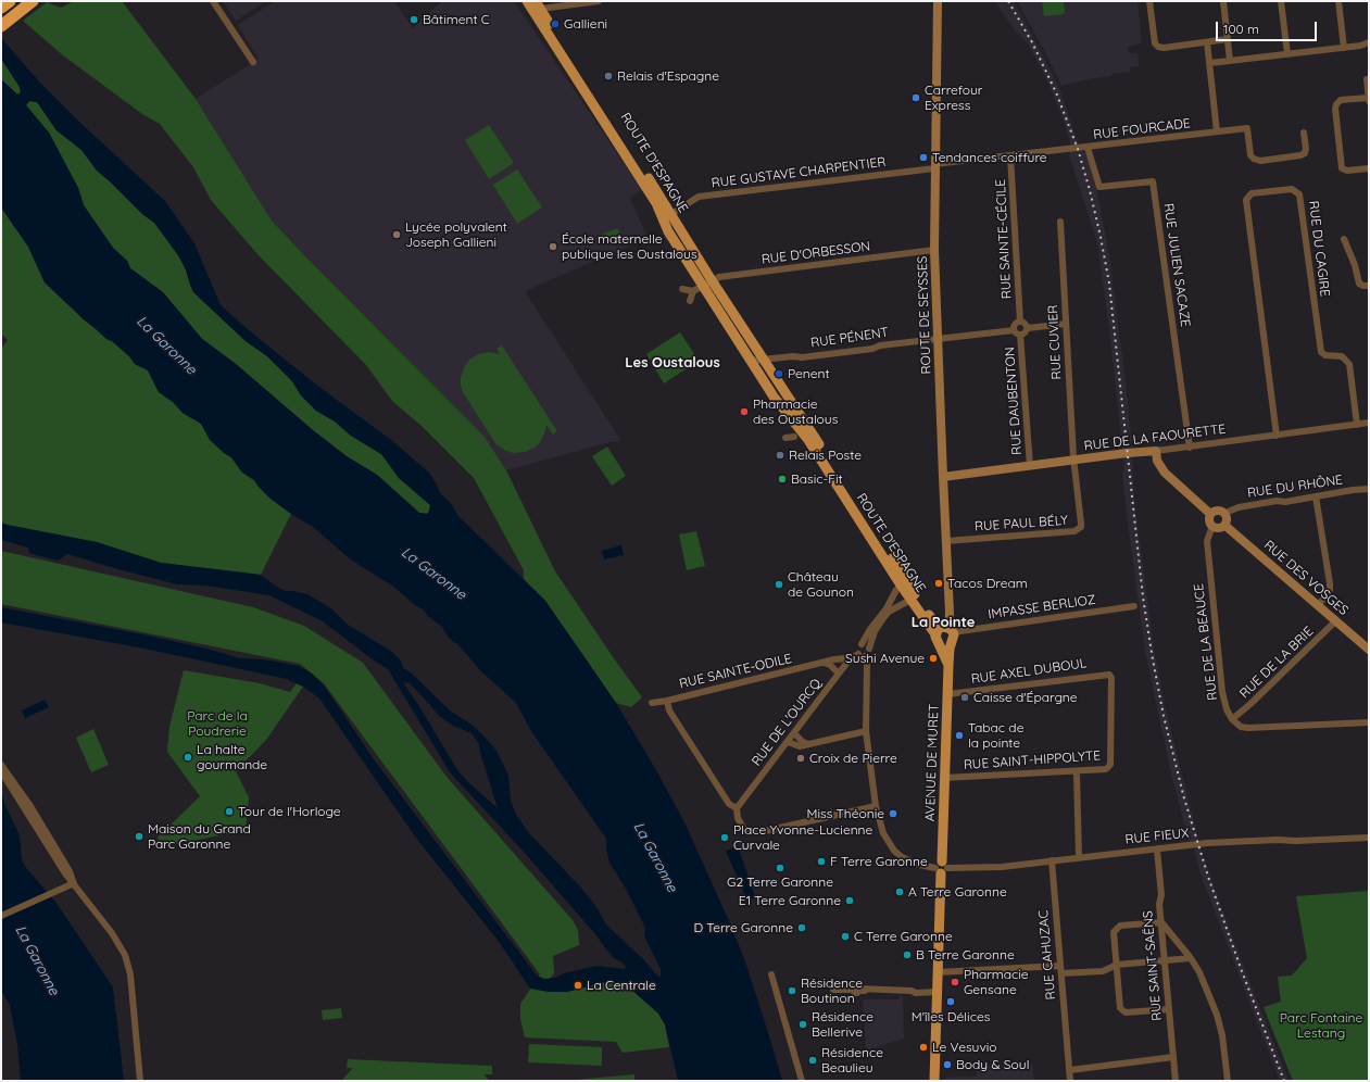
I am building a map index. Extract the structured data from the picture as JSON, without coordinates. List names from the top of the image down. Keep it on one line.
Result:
{"streets":{"main road":["ROUTE D'ESPAGNE","ROUTE DE SEYSSES","RUE DE LA FAOURETTE","RUE DES VOSGES","AVENUE DE MURET"],"street":["RUE FOURCADE","RUE GUSTAVE CHARPENTIER","RUE SAINTE-CÉCILE","RUE DU CAGIRE","RUE D'ORBESSON","RUE JULIEN SACAZE","RUE PÉNENT","RUE CUVIER","RUE DAUBENTON","RUE DU RHÔNE","RUE PAUL BÉLY","IMPASSE BERLIOZ","RUE DE LA BEAUCE","RUE DE LA BRIE","RUE SAINTE-ODILE","RUE AXEL DUBOUL","RUE DE L'OURCQ","RUE SAINT-HIPPOLYTE","RUE FIEUX","RUE CAHUZAC","RUE SAINT-SAËNS"]},"crossings":[["RUE FOURCADE","RUE GUSTAVE CHARPENTIER"],["RUE FOURCADE","RUE SAINTE-CÉCILE"],["RUE FOURCADE","RUE JULIEN SACAZE"],["RUE FOURCADE","ROUTE DE SEYSSES"],["ROUTE D'ESPAGNE","RUE GUSTAVE CHARPENTIER"],["ROUTE D'ESPAGNE","RUE D'ORBESSON"],["ROUTE D'ESPAGNE","ROUTE DE SEYSSES"],["ROUTE D'ESPAGNE","RUE PÉNENT"],["ROUTE D'ESPAGNE","IMPASSE BERLIOZ"],["ROUTE D'ESPAGNE","AVENUE DE MURET"],["RUE GUSTAVE CHARPENTIER","ROUTE DE SEYSSES"],["RUE SAINTE-CÉCILE","RUE PÉNENT"],["RUE SAINTE-CÉCILE","RUE DAUBENTON"],["RUE DU CAGIRE","RUE DE LA FAOURETTE"],["RUE D'ORBESSON","ROUTE DE SEYSSES"],["RUE JULIEN SACAZE","RUE DE LA FAOURETTE"],["ROUTE DE SEYSSES","RUE PÉNENT"],["ROUTE DE SEYSSES","RUE DE LA FAOURETTE"],["ROUTE DE SEYSSES","RUE PAUL BÉLY"],["ROUTE DE SEYSSES","IMPASSE BERLIOZ"],["ROUTE DE SEYSSES","AVENUE DE MURET"],["RUE PÉNENT","RUE DAUBENTON"],["RUE CUVIER","RUE DE LA FAOURETTE"],["RUE CUVIER","RUE PAUL BÉLY"],["RUE DAUBENTON","RUE DE LA FAOURETTE"],["RUE DE LA FAOURETTE","RUE PAUL BÉLY"],["RUE DU RHÔNE","RUE DES VOSGES"],["RUE DU RHÔNE","RUE DE LA BEAUCE"],["RUE DES VOSGES","RUE DE LA BEAUCE"],["RUE DES VOSGES","RUE DE LA BRIE"],["IMPASSE BERLIOZ","AVENUE DE MURET"],["RUE DE LA BEAUCE","RUE DE LA BRIE"],["RUE SAINTE-ODILE","RUE DE L'OURCQ"],["RUE AXEL DUBOUL","RUE SAINT-HIPPOLYTE"],["RUE AXEL DUBOUL","AVENUE DE MURET"],["RUE DE L'OURCQ","RUE FIEUX"],["RUE SAINT-HIPPOLYTE","AVENUE DE MURET"],["AVENUE DE MURET","RUE FIEUX"],["RUE FIEUX","RUE CAHUZAC"],["RUE FIEUX","RUE SAINT-SAËNS"]],"districts":["Les Oustalous","La Pointe"],"water":["La Garonne"],"parks":["Parc de la Poudrerie","Parc Fontaine Lestang"],"places":["Bâtiment C","Gallieni","Relais d'Espagne","Carrefour Express","Tendances coiffure","Lycée polyvalent Joseph Gallieni","École maternelle publique les Oustalous","Penent","Pharmacie des Oustalous","Relais Poste","Basic-Fit","Tacos Dream","Château de Gounon","Sushi Avenue","Caisse d'Épargne","Tabac de la pointe","La halte gourmande","Croix de Pierre","Tour de l'Horloge","Miss Théonie","Maison du Grand Parc Garonne","Place Yvonne-Lucienne Curvale","F Terre Garonne","G2 Terre Garonne","A Terre Garonne","E1 Terre Garonne","D Terre Garonne","C Terre Garonne","B Terre Garonne","Pharmacie Gensane","La Centrale","Résidence Boutinon","M'îles Délices","Résidence Bellerive","Le Vesuvio","Résidence Beaulieu","Body & Soul"],"scale_bar":"100 m"}
